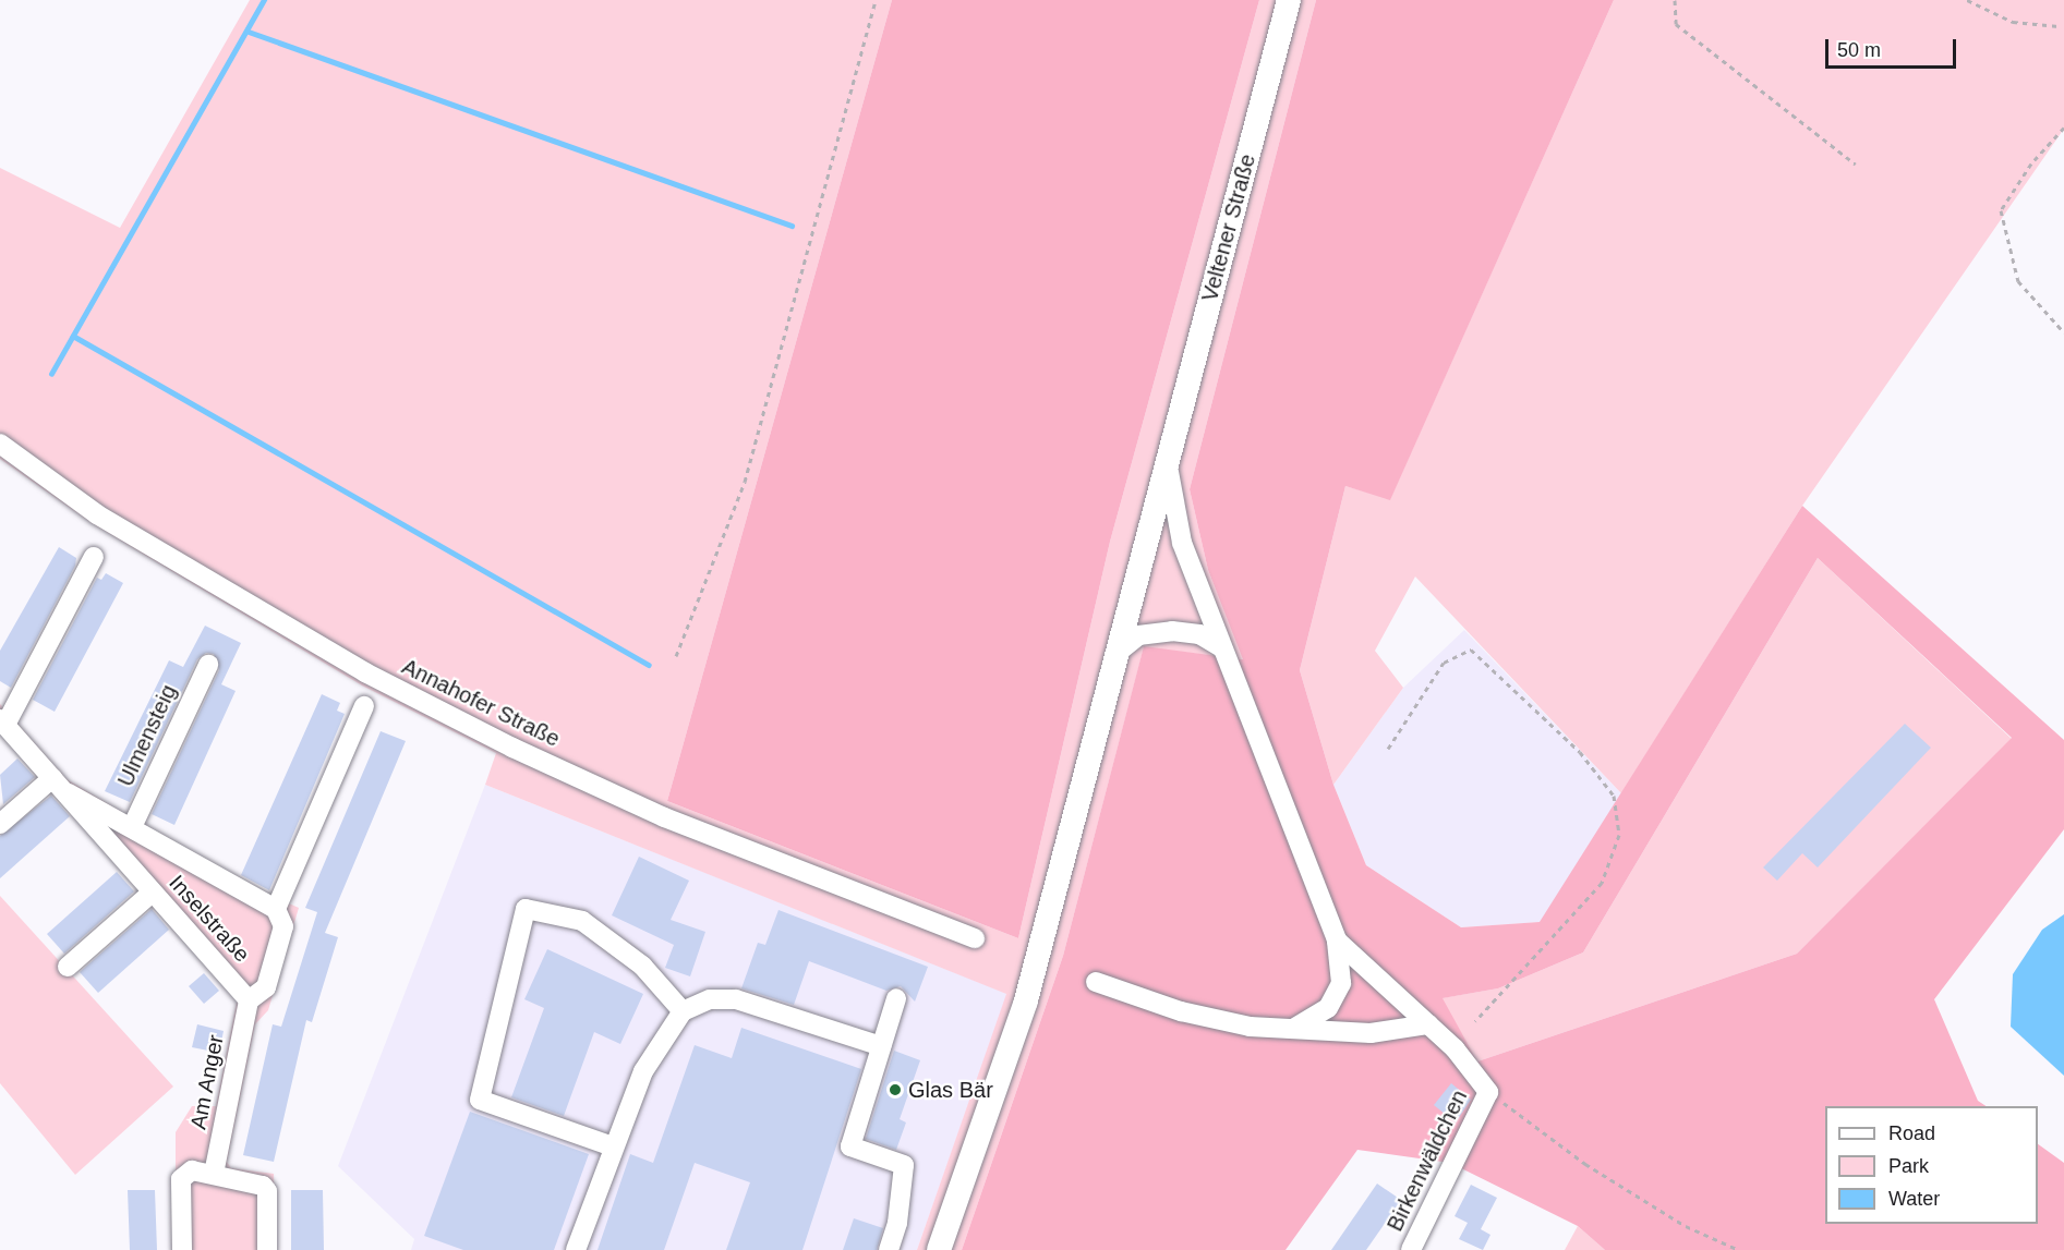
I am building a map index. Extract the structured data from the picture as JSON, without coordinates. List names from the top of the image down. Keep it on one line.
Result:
{"streets":{"main road":["Veltener Straße"],"street":["Annahofer Straße","Ulmensteig","Inselstraße","Am Anger","Birkenwäldchen"]},"crossings":[["Ulmensteig","Inselstraße"],["Inselstraße","Am Anger"]],"places":["Glas Bär"],"legend":["Road","Park","Water"],"scale_bar":"50 m"}
